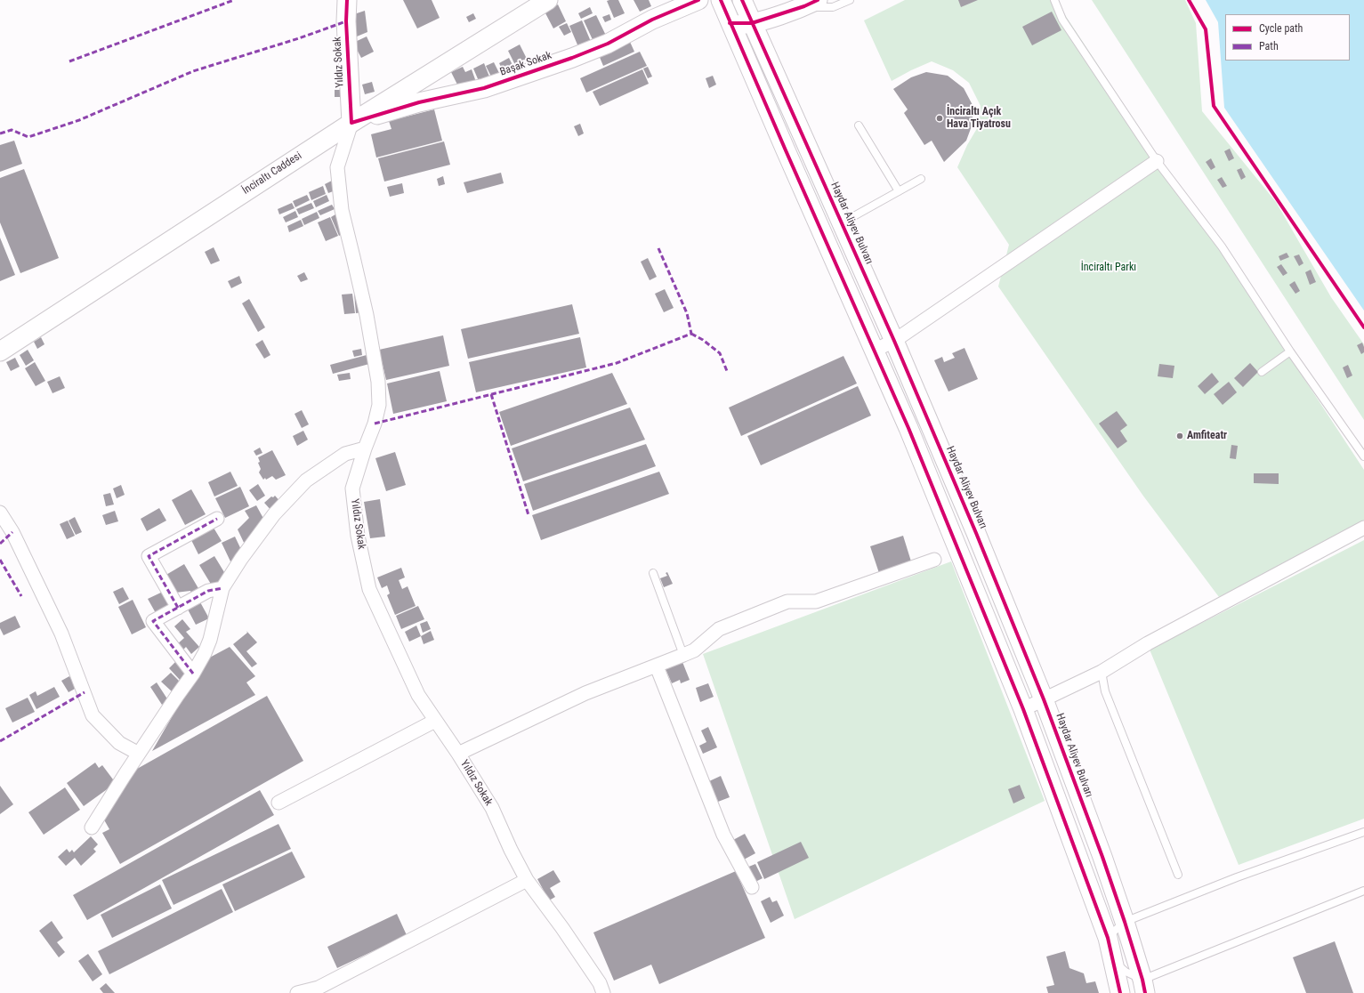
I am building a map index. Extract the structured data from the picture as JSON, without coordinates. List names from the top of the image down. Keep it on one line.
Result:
{"streets":{"main road":["Yıldız Sokak","Başak Sokak","İnciraltı Caddesi","Haydar Aliyev Bulvarı"]},"crossings":[["Yıldız Sokak","Başak Sokak"],["Yıldız Sokak","İnciraltı Caddesi"],["Başak Sokak","İnciraltı Caddesi"]],"parks":["İnciraltı Parkı"],"places":["İnciraltı Açık Hava Tiyatrosu","Amfiteatr"],"legend":["Cycle path","Path"]}
